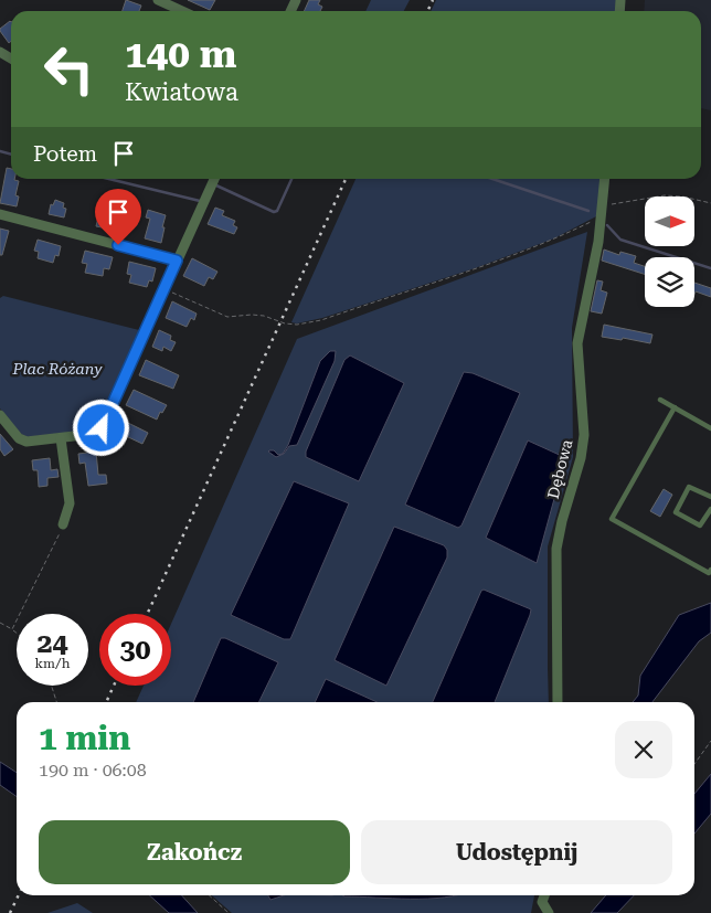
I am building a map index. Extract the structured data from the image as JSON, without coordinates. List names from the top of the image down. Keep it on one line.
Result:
{"streets":{"street":["Dębowa"]},"parks":["Plac Różany"],"north":"right","page":{"turn":["140 m","Kwiatowa"],"then":"Potem","speed":"24 km/h","limit":"30","heading":["1 min","190 m · 06:08"],"buttons":["Zakończ","Udostępnij"]}}
